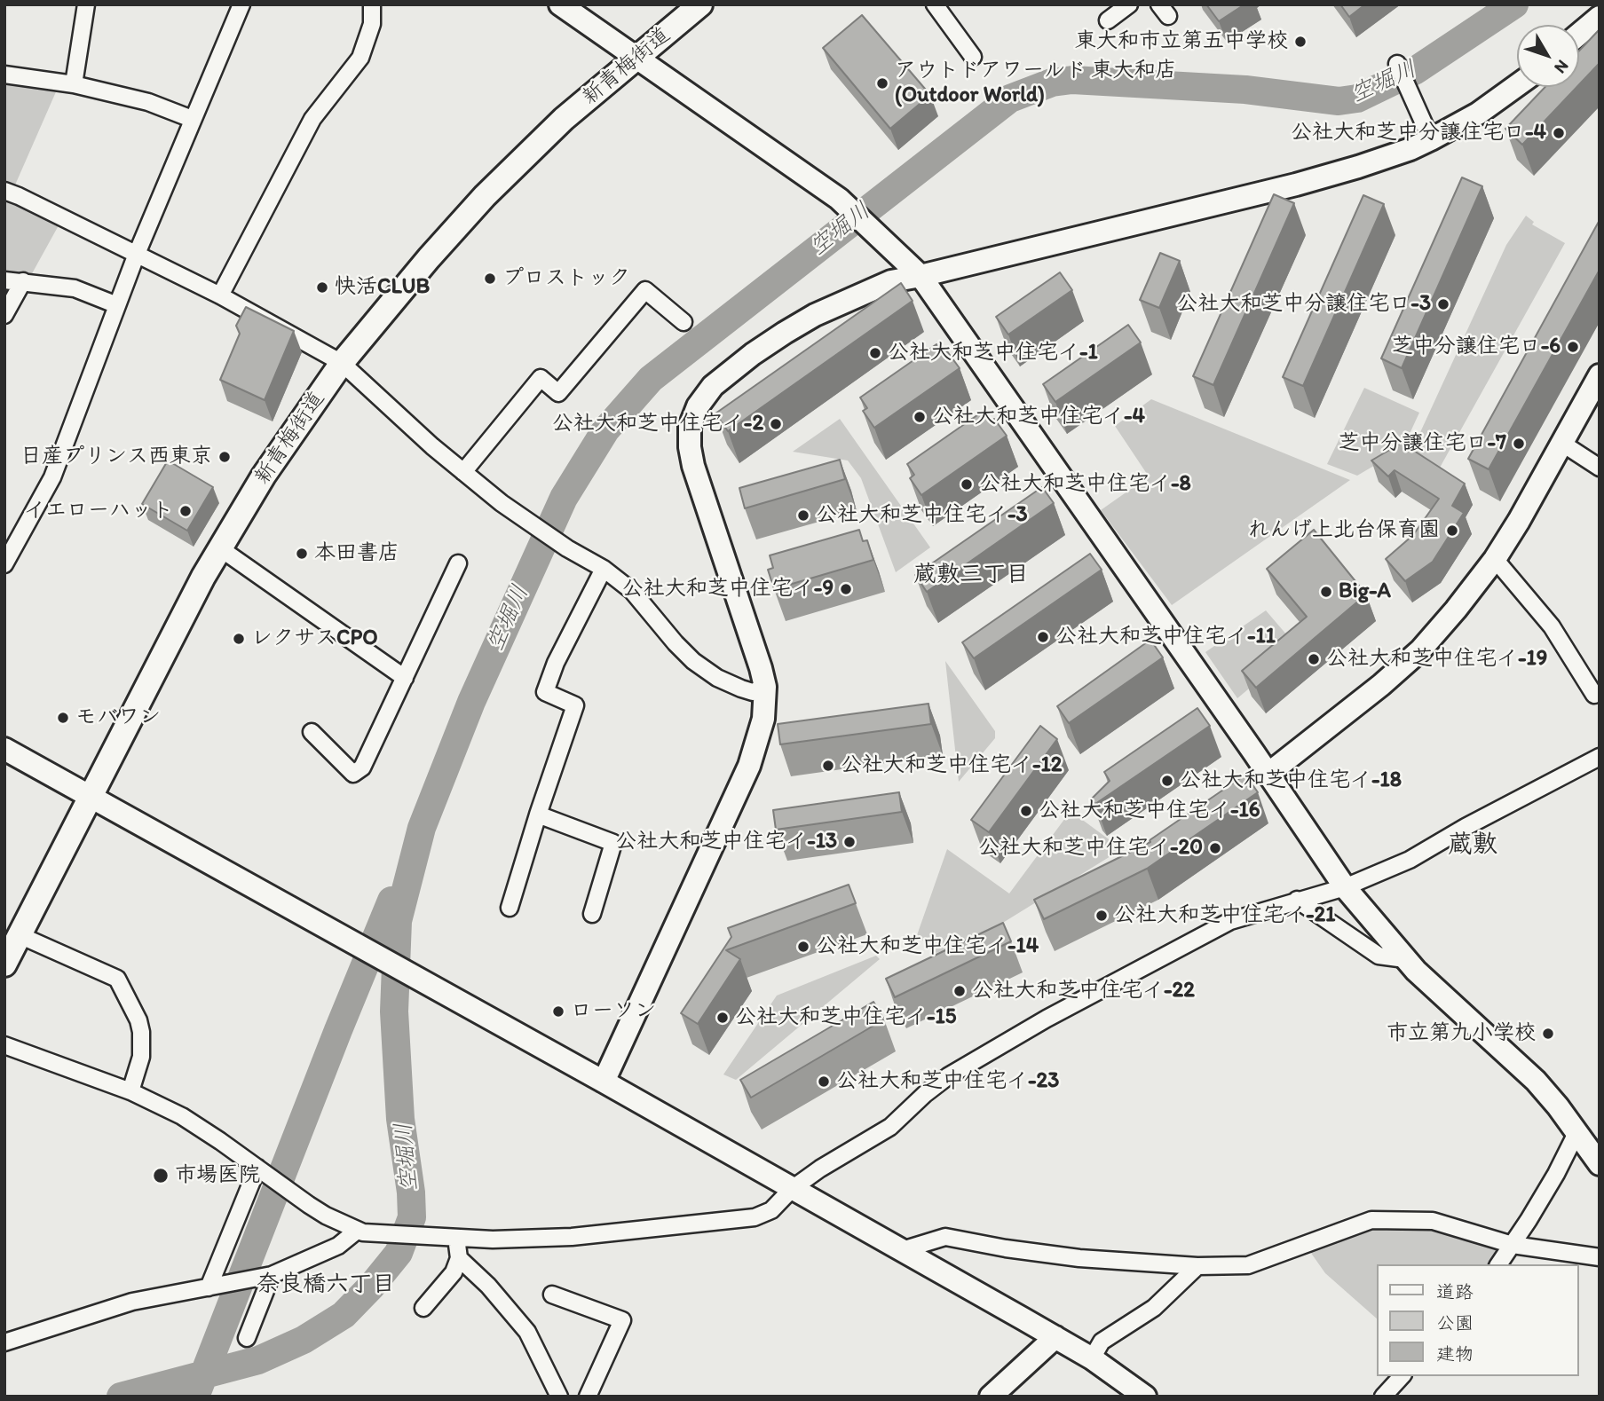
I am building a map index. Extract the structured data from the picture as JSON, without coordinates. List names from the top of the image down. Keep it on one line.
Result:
{"streets":{"main road":["新青梅街道"]},"districts":["蔵敷三丁目","蔵敷","奈良橋六丁目"],"water":["空堀川"],"places":["東大和市立第五中学校","アウトドアワールド 東大和店 (Outdoor World)","公社大和芝中分譲住宅ロ-4","プロストック","快活CLUB","公社大和芝中分譲住宅ロ-3","芝中分譲住宅ロ-6","公社大和芝中住宅イ-1","公社大和芝中住宅イ-4","公社大和芝中住宅イ-2","芝中分譲住宅ロ-7","日産プリンス西東京","公社大和芝中住宅イ-8","イエローハット","公社大和芝中住宅イ-3","れんげ上北台保育園","本田書店","公社大和芝中住宅イ-9","Big-A","公社大和芝中住宅イ-11","レクサスCPO","公社大和芝中住宅イ-19","モバワン","公社大和芝中住宅イ-12","公社大和芝中住宅イ-18","公社大和芝中住宅イ-16","公社大和芝中住宅イ-13","公社大和芝中住宅イ-20","公社大和芝中住宅イ-21","公社大和芝中住宅イ-14","公社大和芝中住宅イ-22","ローソン","公社大和芝中住宅イ-15","市立第九小学校","公社大和芝中住宅イ-23","市場医院"],"legend":["道路","公園","建物"],"north":"bottom right"}
